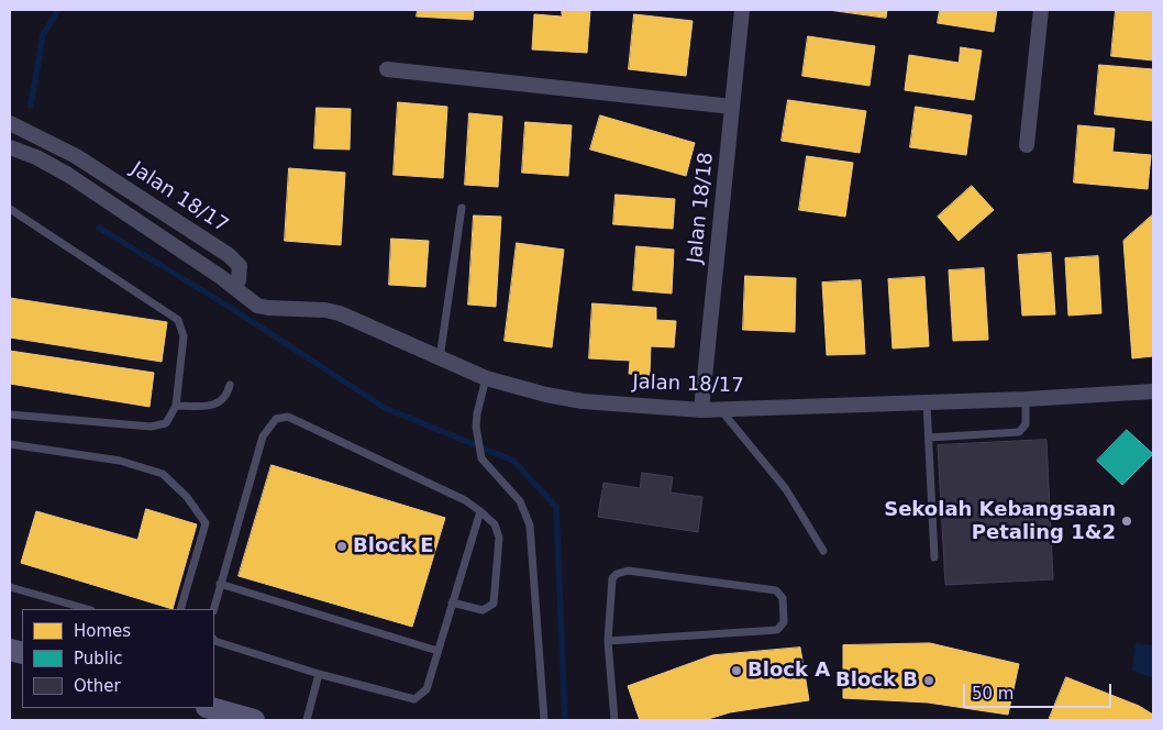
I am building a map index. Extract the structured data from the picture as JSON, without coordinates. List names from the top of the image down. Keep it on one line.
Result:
{"streets":{"street":["Jalan 18/17","Jalan 18/18"]},"crossings":[["Jalan 18/17","Jalan 18/18"]],"places":["Sekolah Kebangsaan Petaling 1&2","Block E","Block A","Block B"],"legend":["Homes","Public","Other"],"scale_bar":"50 m"}
